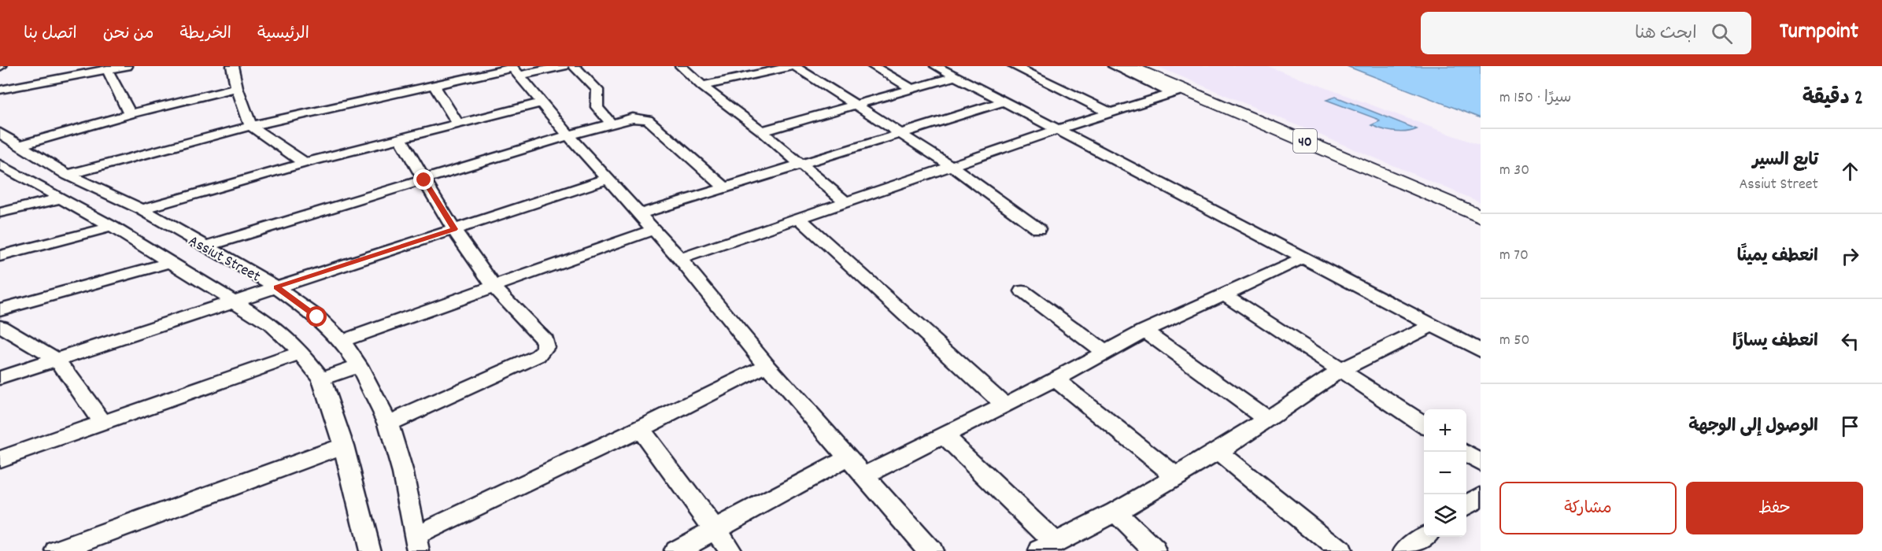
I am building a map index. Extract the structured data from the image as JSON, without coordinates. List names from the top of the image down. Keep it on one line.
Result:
{"streets":{"highway":["40"],"street":["Assiut Street"]},"page":{"header":"Turnpoint","search":"ابحث هنا","nav":["الرئيسية","الخريطة","من نحن","اتصل بنا"],"heading":["2 دقيقة","سيرًا · 150 m"],"list":[["تابع السير","Assiut Street","30 m"],["انعطف يمينًا","70 m"],["انعطف يسارًا","50 m"],"الوصول إلى الوجهة"],"map_buttons":["+","−"],"buttons":["حفظ","مشاركة"]}}
